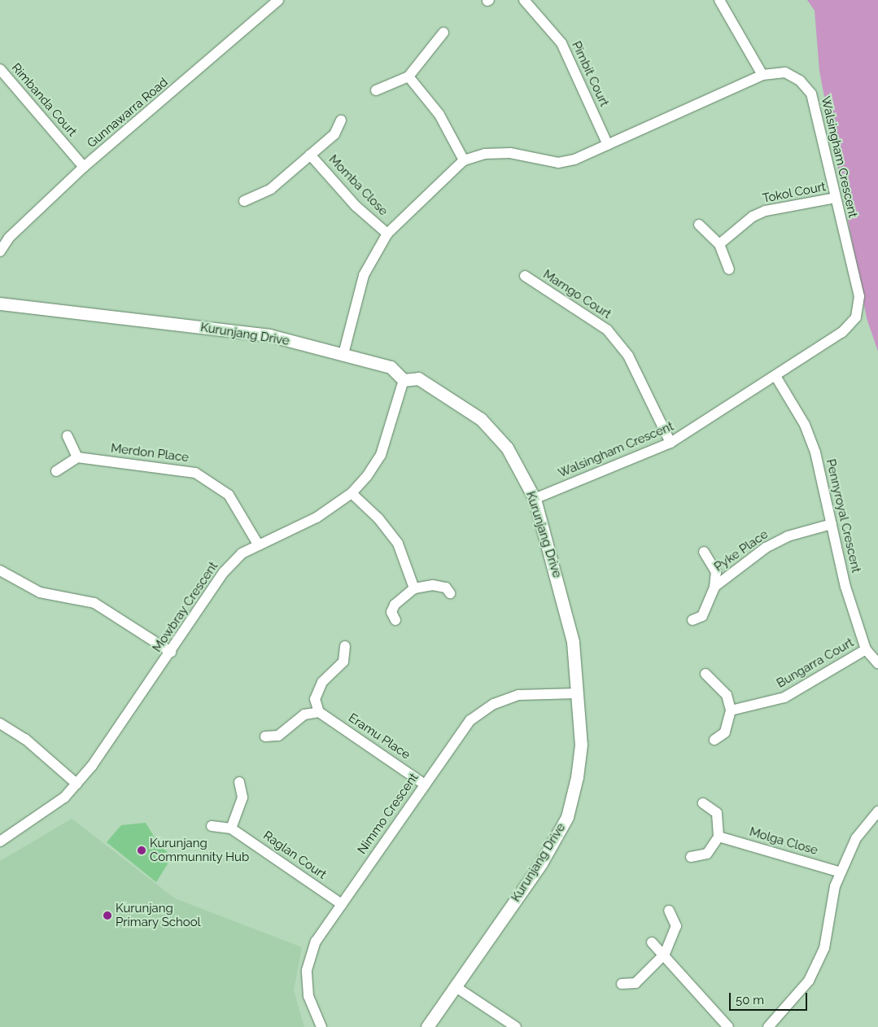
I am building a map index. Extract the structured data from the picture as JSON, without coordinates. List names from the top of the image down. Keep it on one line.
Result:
{"streets":{"street":["Pimbit Court","Rimbanda Court","Gunnawarra Road","Walsingham Crescent","Momba Close","Tokol Court","Marngo Court","Kurunjang Drive","Merdon Place","Pennyroyal Crescent","Pyke Place","Mowbray Crescent","Bungarra Court","Eramu Place","Nimmo Crescent","Molga Close","Raglan Court"]},"crossings":[["Pimbit Court","Walsingham Crescent"],["Rimbanda Court","Gunnawarra Road"],["Walsingham Crescent","Momba Close"],["Walsingham Crescent","Tokol Court"],["Walsingham Crescent","Marngo Court"],["Walsingham Crescent","Kurunjang Drive"],["Walsingham Crescent","Pennyroyal Crescent"],["Kurunjang Drive","Mowbray Crescent"],["Kurunjang Drive","Nimmo Crescent"],["Merdon Place","Mowbray Crescent"],["Pennyroyal Crescent","Pyke Place"],["Pennyroyal Crescent","Bungarra Court"],["Eramu Place","Nimmo Crescent"],["Nimmo Crescent","Raglan Court"]],"places":["Kurunjang Communnity Hub","Kurunjang Primary School"],"scale_bar":"50 m"}
